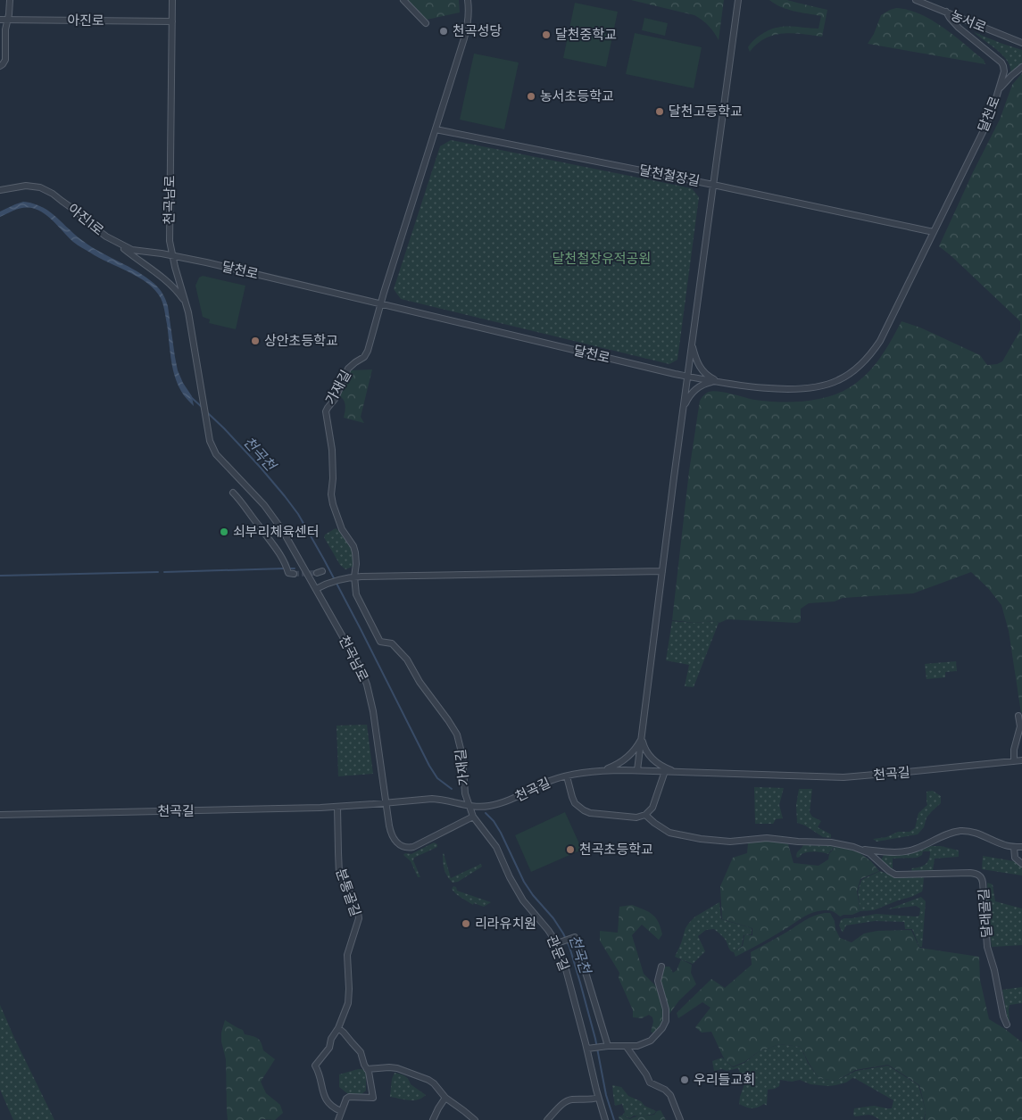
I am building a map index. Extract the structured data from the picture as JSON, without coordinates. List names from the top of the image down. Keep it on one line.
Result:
{"streets":{"street":["아진로","농서로","달천로","달천철장길","천곡남로","아진1로","가재길","천곡길","분통골길","달래골길","관문길"]},"crossings":[["아진로","천곡남로"],["농서로","달천로"],["달천로","달천철장길"],["달천로","천곡남로"],["달천로","아진1로"],["달천로","가재길"],["달천철장길","가재길"],["달천철장길","천곡길"],["천곡남로","아진1로"],["천곡남로","천곡길"],["천곡남로","관문길"],["가재길","천곡길"],["가재길","관문길"],["천곡길","분통골길"],["천곡길","달래골길"],["천곡길","관문길"]],"water":["천곡천"],"parks":["달천철장유적공원"],"places":["천곡성당","달천중학교","농서초등학교","달천고등학교","상안초등학교","쇠부리체육센터","천곡초등학교","리라유치원","우리들교회"]}
